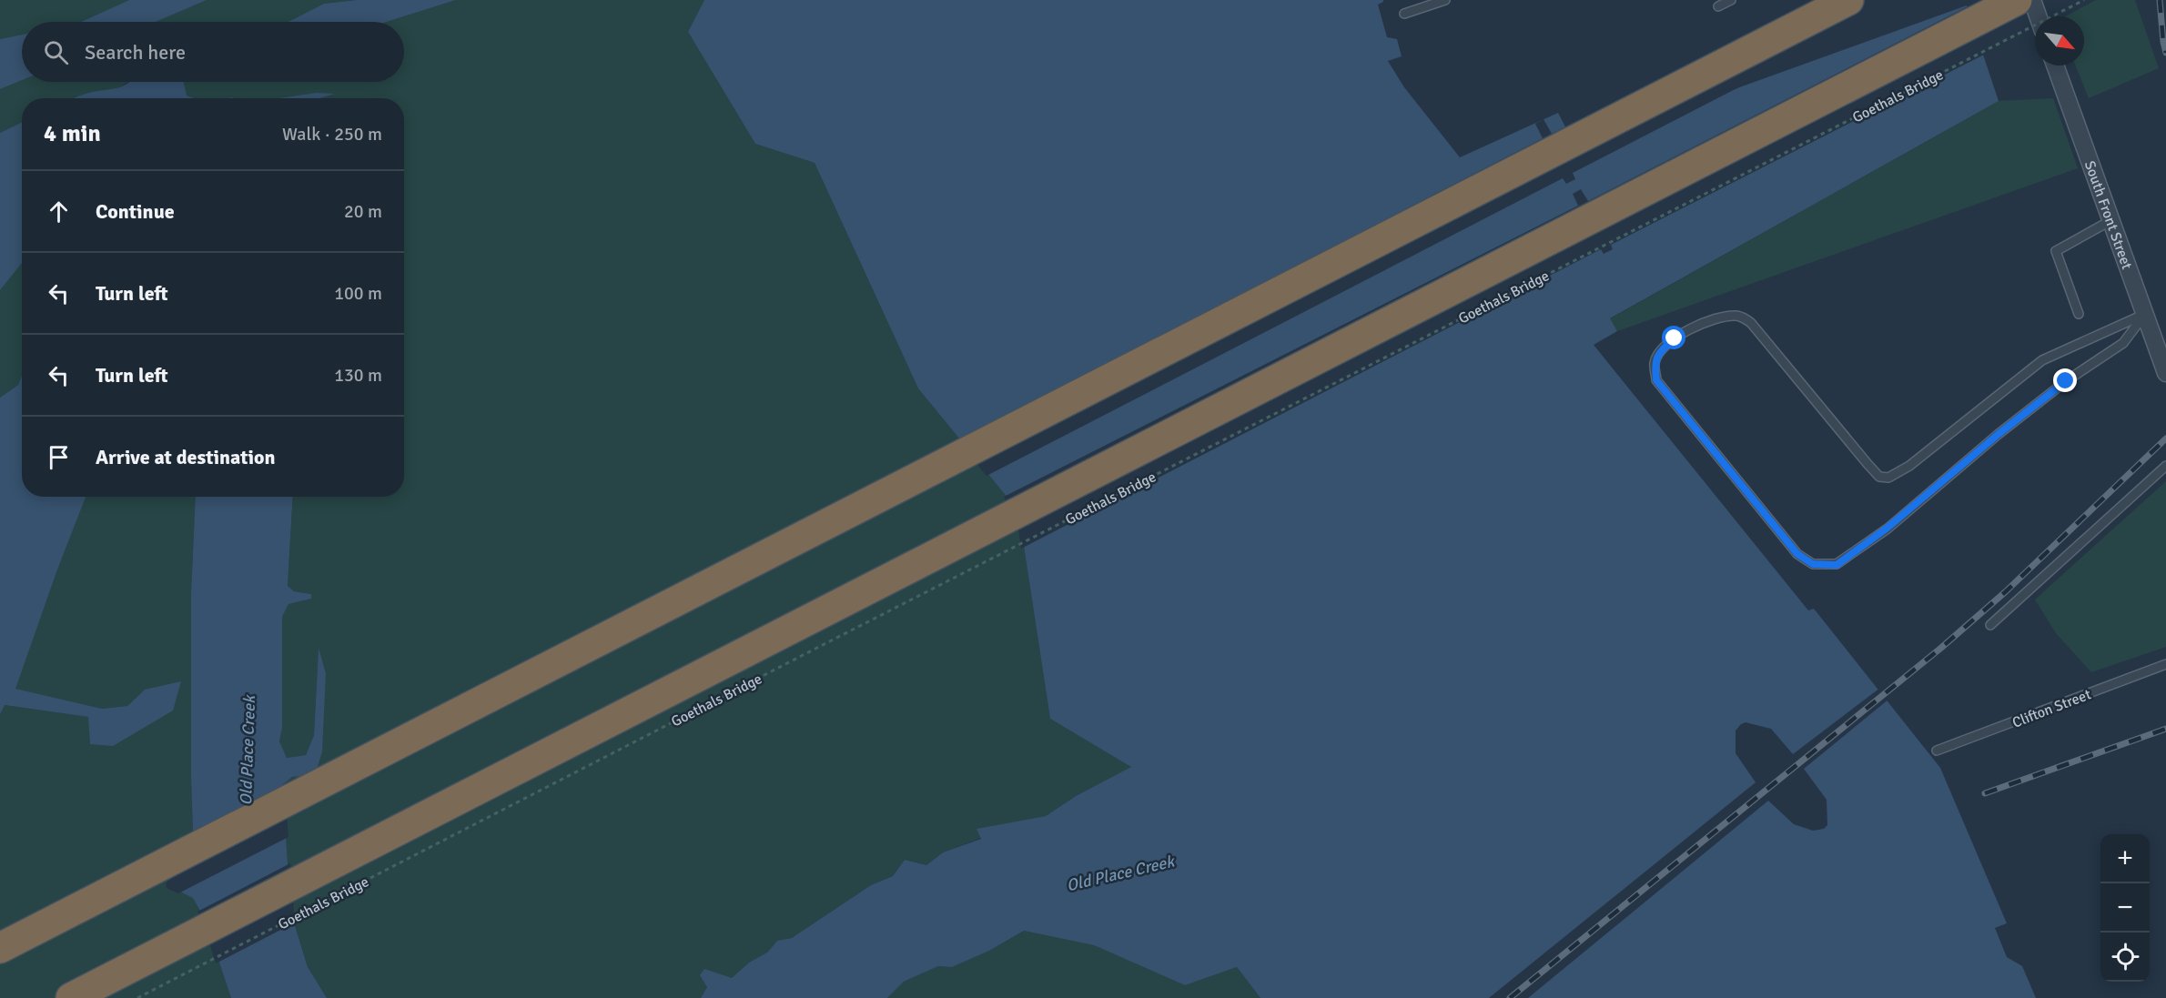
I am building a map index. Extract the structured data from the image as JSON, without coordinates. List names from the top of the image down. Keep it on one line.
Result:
{"streets":{"highway":["Goethals Bridge"],"street":["South Front Street"],"lane":["Clifton Street"]},"water":["Old Place Creek"],"north":"bottom right","page":{"search":"Search here","heading":["4 min","Walk · 250 m"],"list":[["Continue","20 m"],["Turn left","100 m"],["Turn left","130 m"],"Arrive at destination"],"map_buttons":["+","−"]}}
